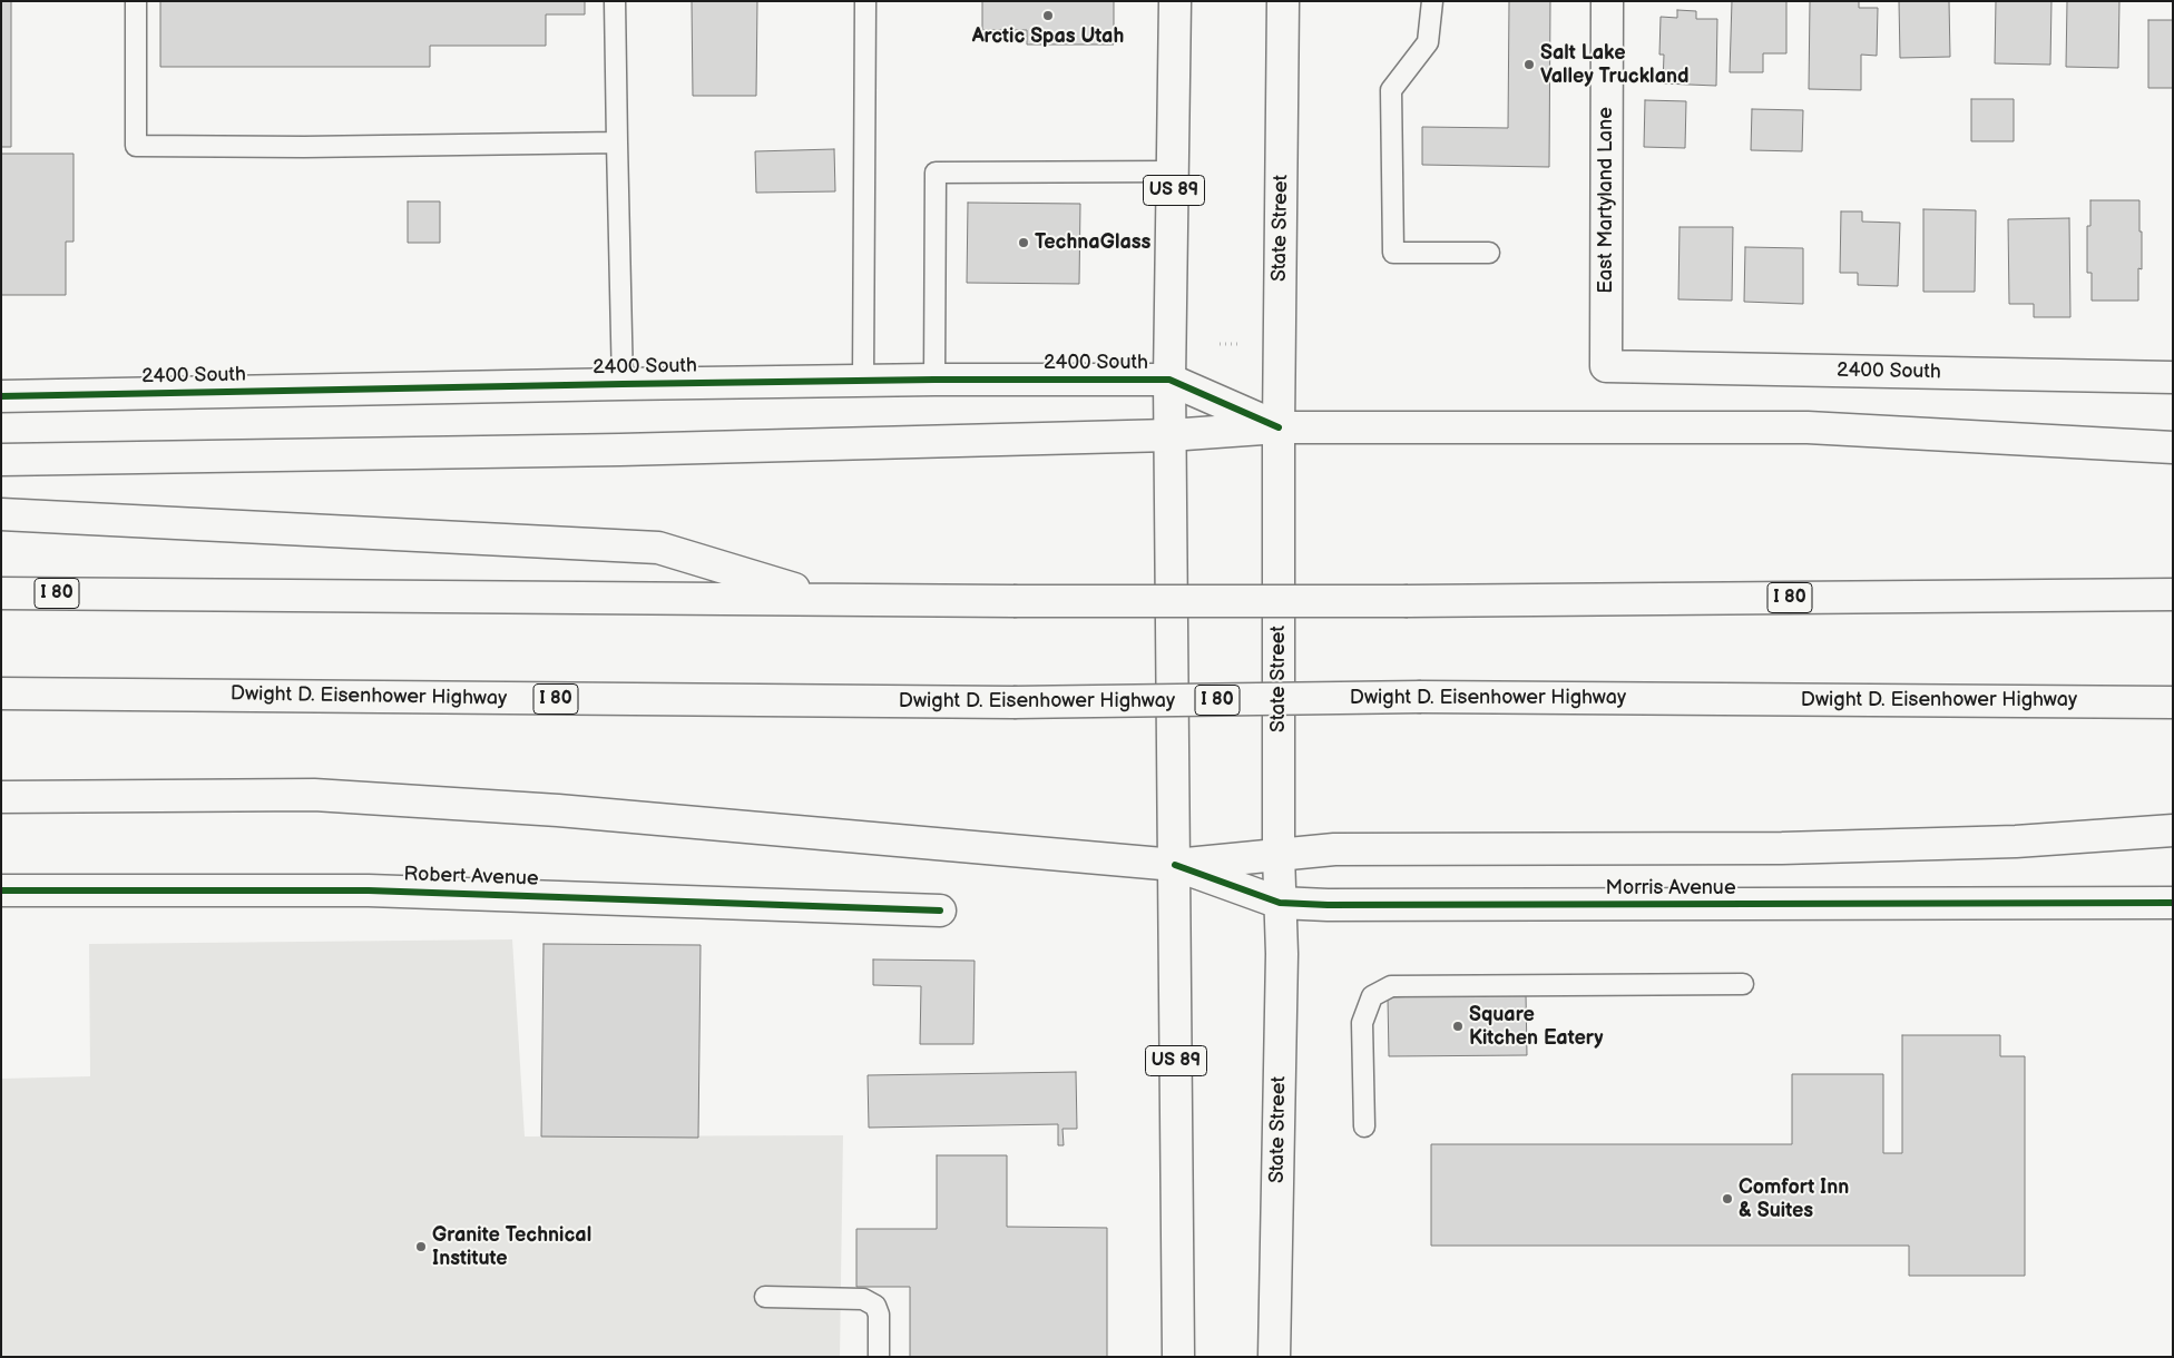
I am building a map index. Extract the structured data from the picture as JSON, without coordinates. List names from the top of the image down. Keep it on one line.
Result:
{"streets":{"main road":["US 89","East Martyland Lane","State Street","2400 South","I 80","Dwight D. Eisenhower Highway","Robert Avenue","Morris Avenue"]},"crossings":[["US 89","2400 South"],["US 89","Morris Avenue"],["East Martyland Lane","2400 South"],["State Street","2400 South"],["State Street","Morris Avenue"]],"places":["Arctic Spas Utah","Salt Lake Valley Truckland","TechnaGlass","Square Kitchen Eatery","Comfort Inn & Suites","Granite Technical Institute"]}
